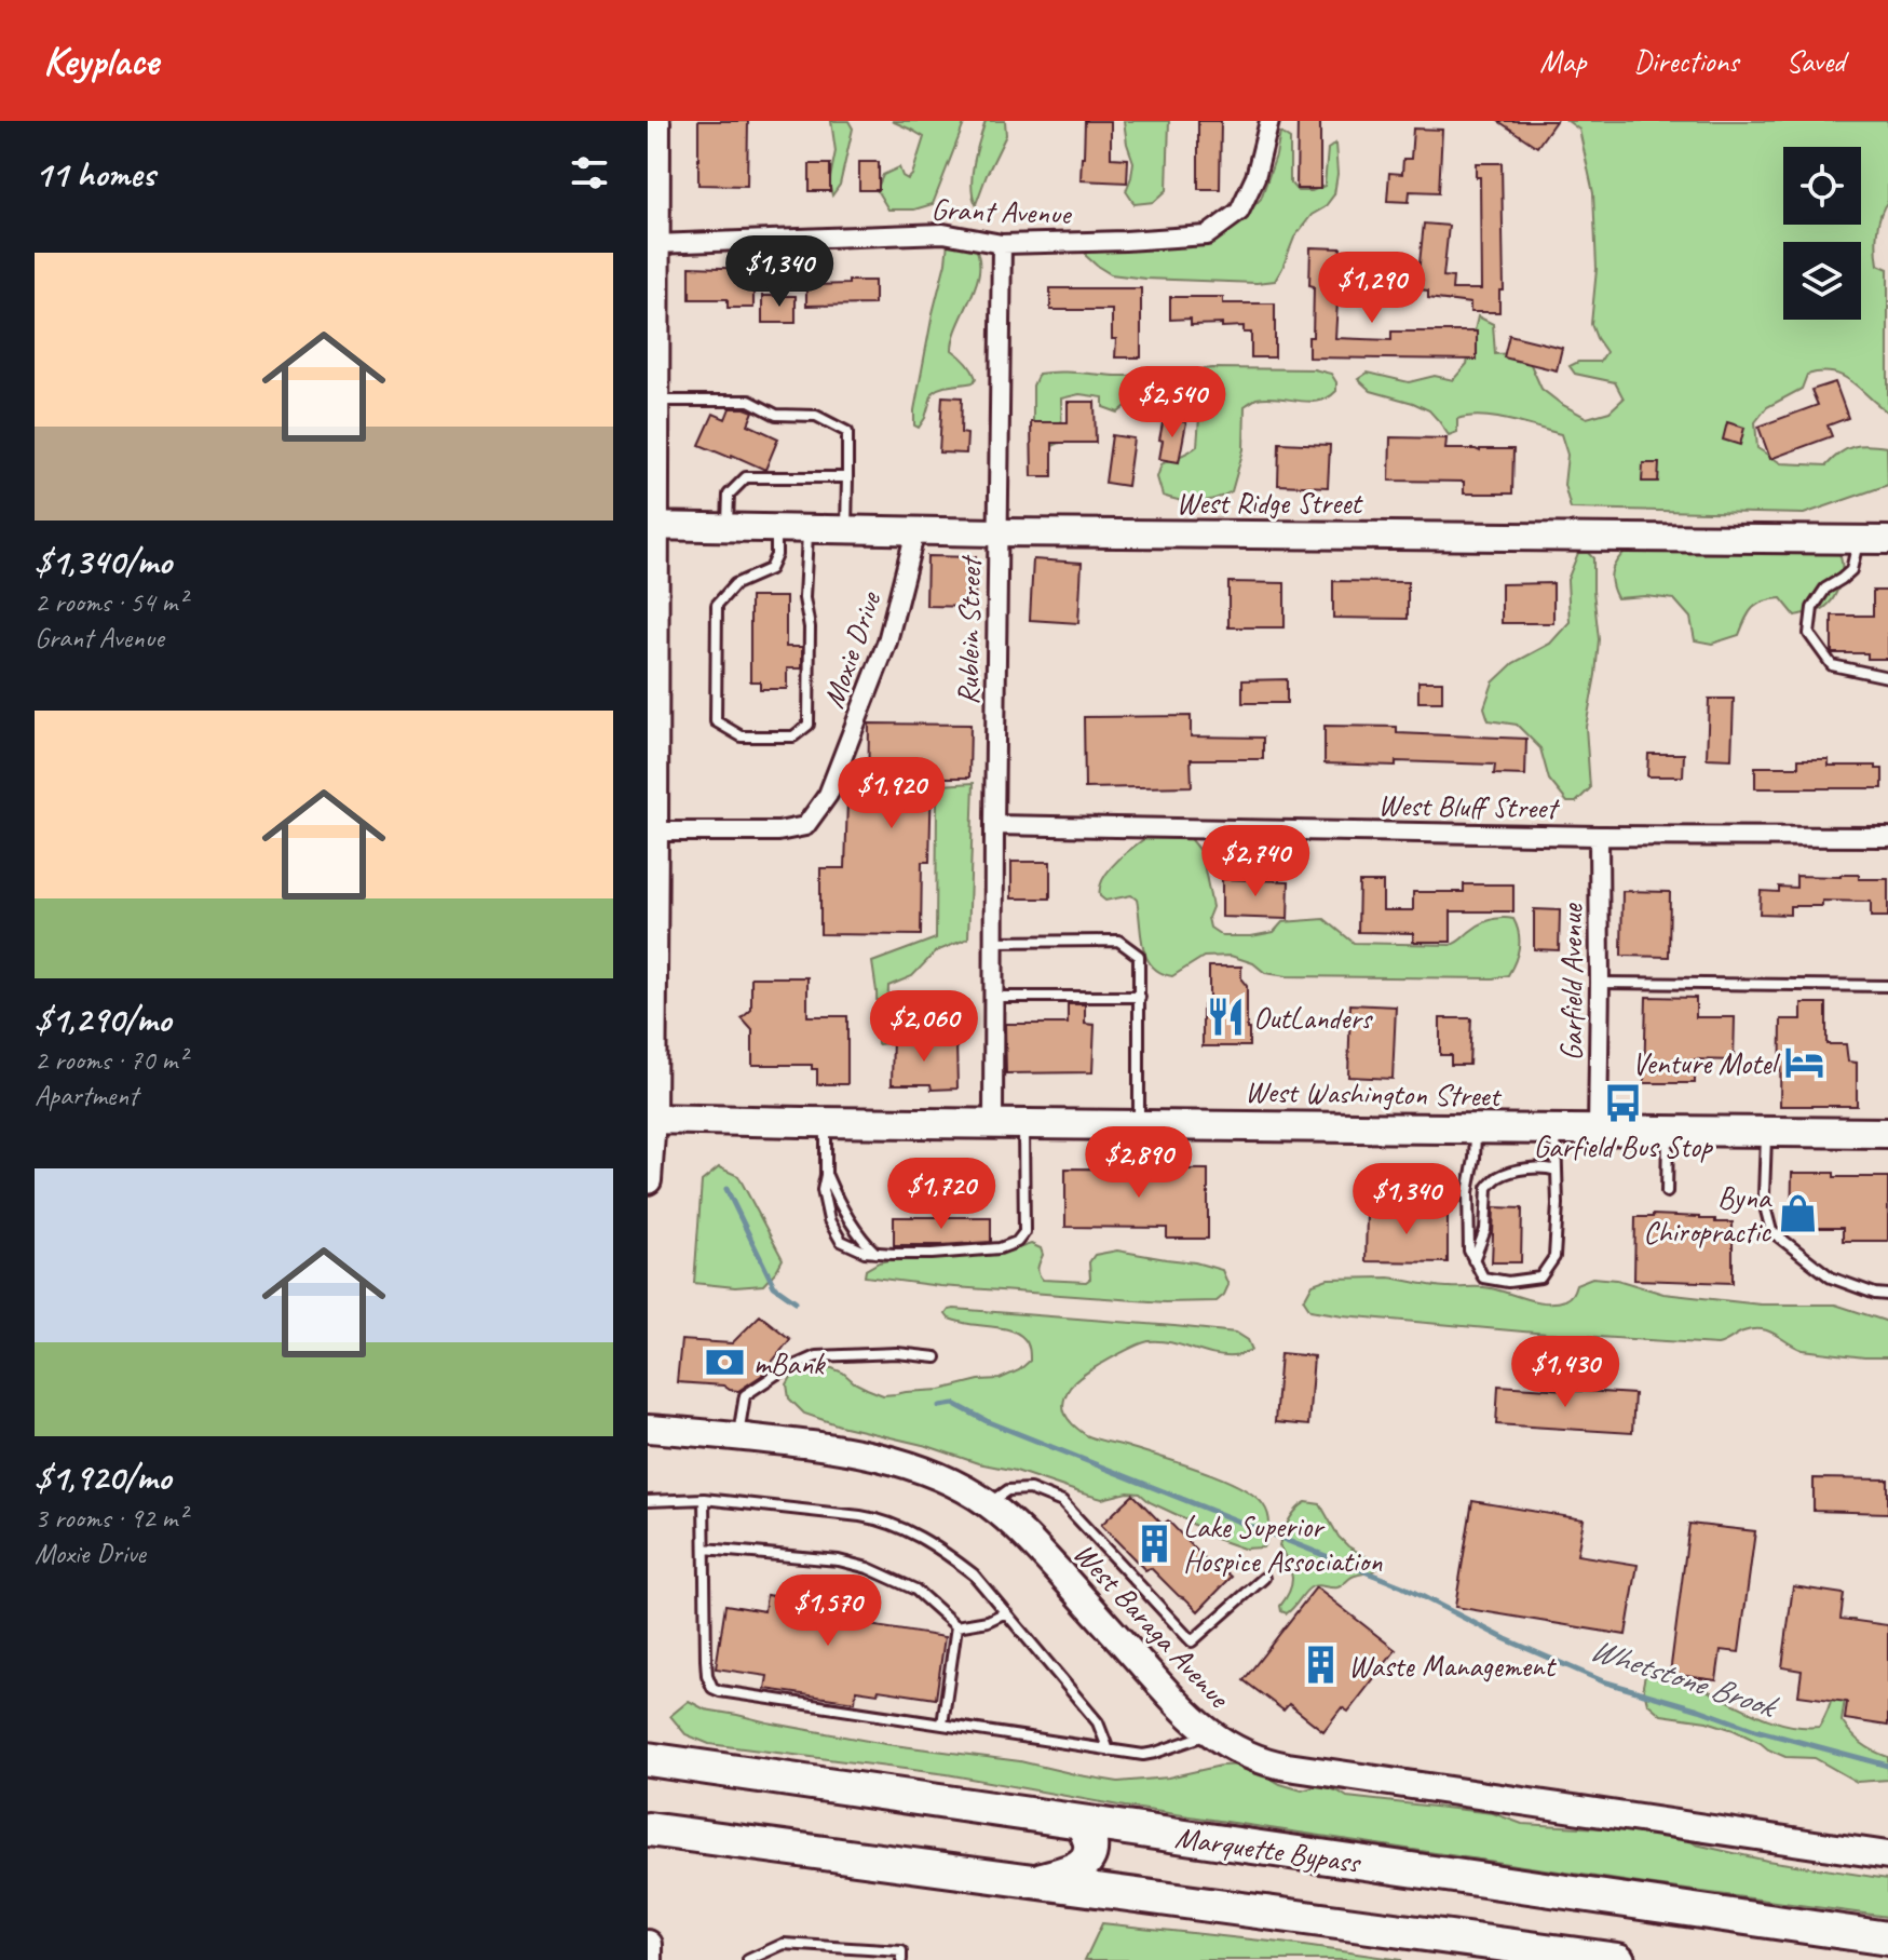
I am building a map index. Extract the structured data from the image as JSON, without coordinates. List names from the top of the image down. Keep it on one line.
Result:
{"streets":{"highway":["Marquette Bypass"],"main road":["West Washington Street"],"street":["Grant Avenue","West Ridge Street","Rublein Street","Moxie Drive","West Bluff Street","Garfield Avenue","West Baraga Avenue"]},"crossings":[["Grant Avenue","Rublein Street"],["West Ridge Street","Rublein Street"],["West Ridge Street","Moxie Drive"],["Rublein Street","West Bluff Street"],["Rublein Street","West Washington Street"],["West Bluff Street","Garfield Avenue"],["Garfield Avenue","West Washington Street"]],"water":["Whetstone Brook"],"places":{"restaurant":["OutLanders"],"hotel":["Venture Motel"],"bus stop":["Garfield Bus Stop"],"shop":["Byna Chiropractic"],"bank":["mBank"],"building":["Lake Superior Hospice Association","Waste Management"]},"page":{"header":"Keyplace","nav":["Map","Directions","Saved"],"heading":"11 homes","list":[{"name":"$1,340/mo","note":"2 rooms · 54 m² · Grant Avenue"},{"name":"$1,290/mo","note":"2 rooms · 70 m² · Apartment"},{"name":"$1,920/mo","note":"3 rooms · 92 m² · Moxie Drive"}],"price":["$1,340","$1,290","$2,540","$1,920","$2,740","$2,060","$2,890","$1,720","$1,340","$1,430","$1,570"]}}
